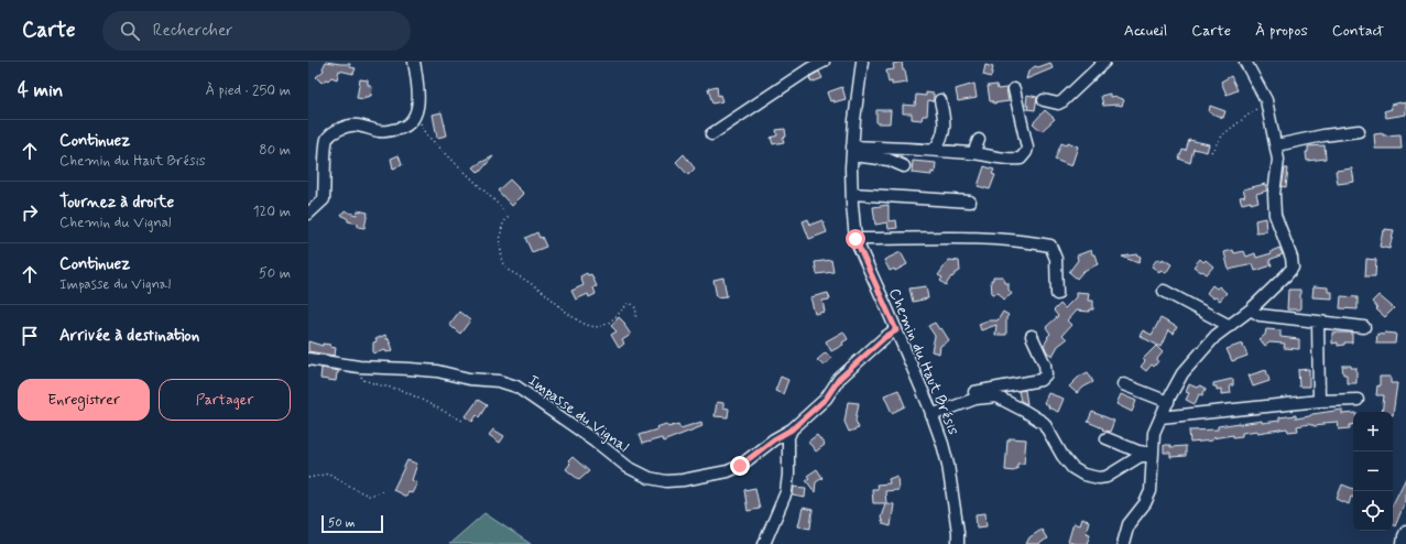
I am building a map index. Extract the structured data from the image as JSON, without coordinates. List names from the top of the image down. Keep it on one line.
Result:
{"streets":{"street":["Chemin du Haut Brésis","Impasse du Vignal"]},"crossings":[["Chemin du Haut Brésis","Impasse du Vignal"]],"scale_bar":"50 m","page":{"header":"Carte","search":"Rechercher","nav":["Accueil","Carte","À propos","Contact"],"heading":["4 min","À pied · 250 m"],"list":[["Continuez","Chemin du Haut Brésis","80 m"],["Tournez à droite","Chemin du Vignal","120 m"],["Continuez","Impasse du Vignal","50 m"],"Arrivée à destination"],"buttons":["Enregistrer","Partager"],"map_buttons":["+","−"],"scale":"50 m"}}
